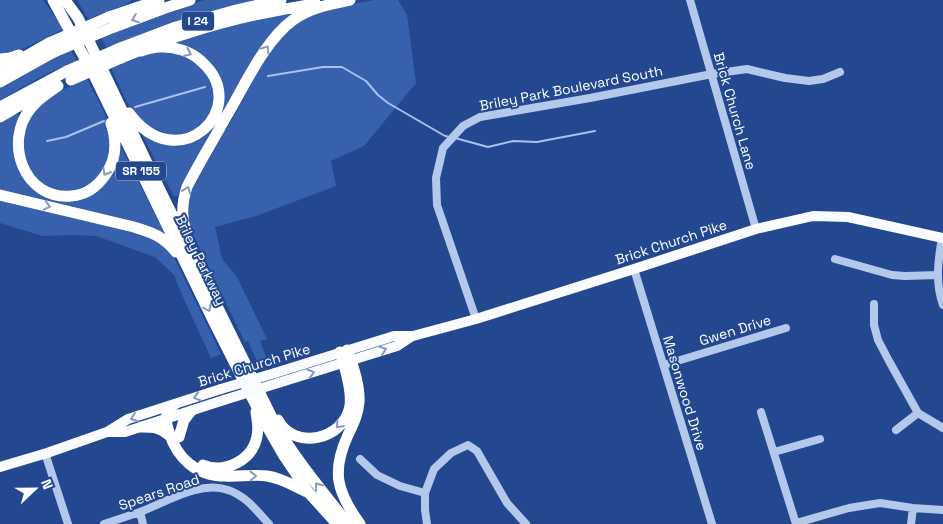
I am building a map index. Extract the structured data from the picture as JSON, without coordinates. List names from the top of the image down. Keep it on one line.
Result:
{"streets":{"highway":["I 24","SR 155","Briley Parkway"],"main road":["Brick Church Pike"],"street":["Briley Park Boulevard South","Brick Church Lane","Gwen Drive","Masonwood Drive","Spears Road"]},"crossings":[["Briley Park Boulevard South","Brick Church Lane"],["Briley Park Boulevard South","Brick Church Pike"],["Brick Church Lane","Brick Church Pike"],["Brick Church Pike","Masonwood Drive"],["Gwen Drive","Masonwood Drive"]],"north":"right"}
